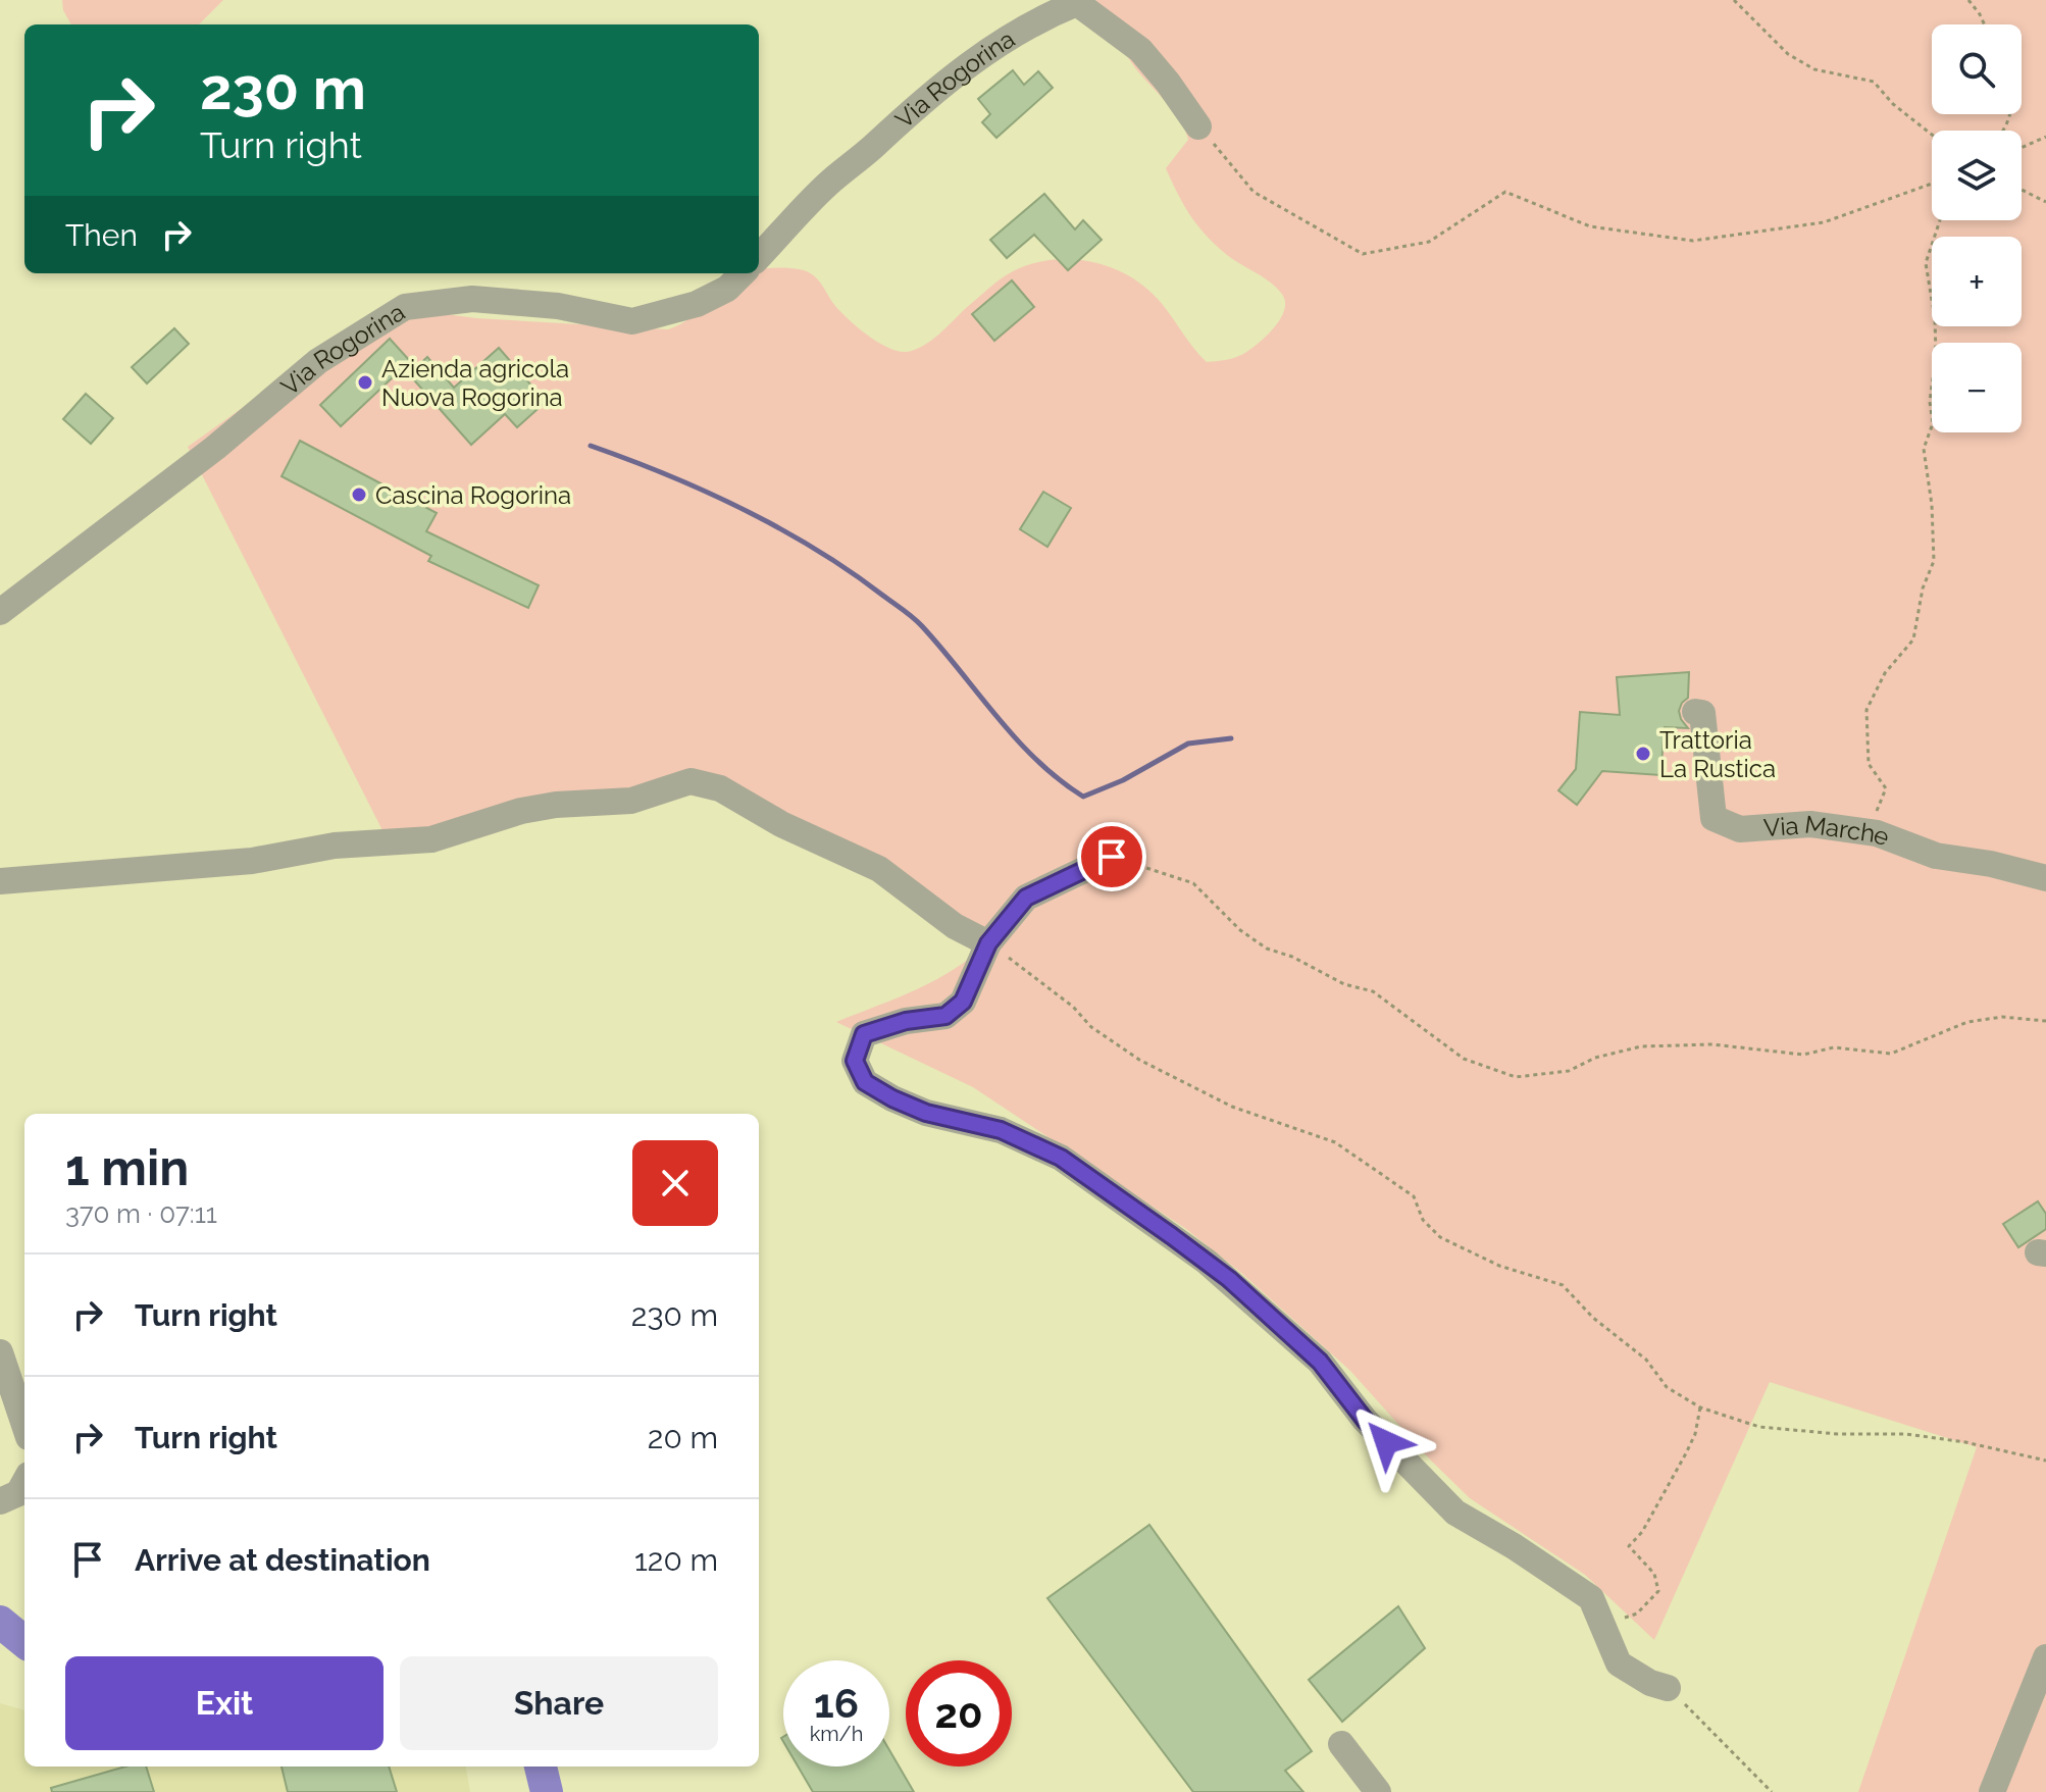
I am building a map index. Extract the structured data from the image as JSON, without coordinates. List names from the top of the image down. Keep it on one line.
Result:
{"streets":{"street":["Via Rogorina","Via Marche"]},"places":["Azienda agricola Nuova Rogorina","Cascina Rogorina","Trattoria La Rustica"],"page":{"map_buttons":["+","−"],"turn":["230 m","Turn right"],"then":"Then","heading":["1 min","370 m · 07:11"],"list":[{"name":"Turn right","value":"230 m"},{"name":"Turn right","value":"20 m"},{"name":"Arrive at destination","value":"120 m"}],"buttons":["Exit","Share"],"speed":"16 km/h","limit":"20"}}
